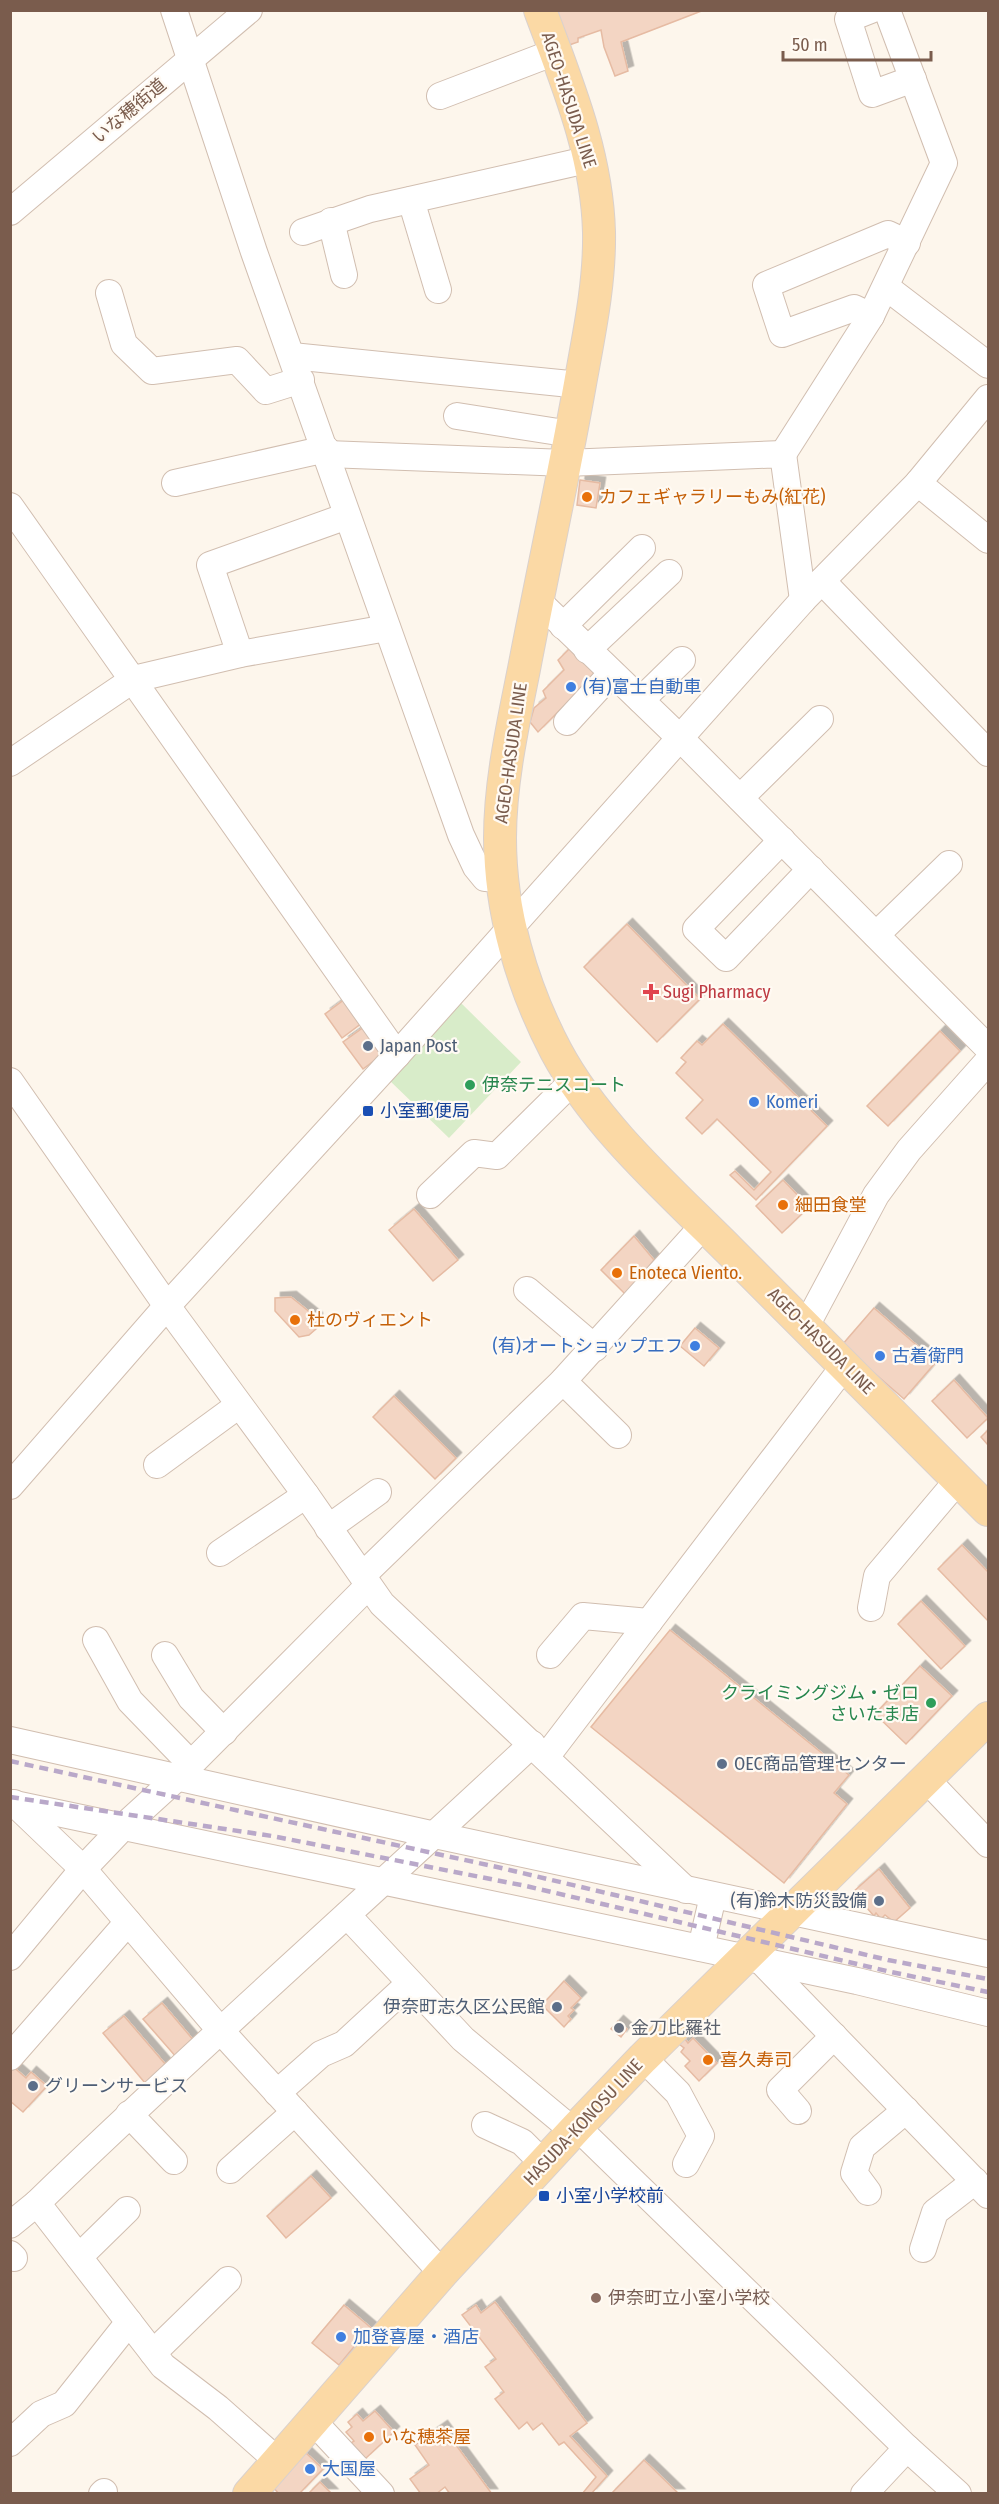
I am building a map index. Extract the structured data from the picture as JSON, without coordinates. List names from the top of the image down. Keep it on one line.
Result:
{"streets":{"main road":["AGEO-HASUDA LINE","HASUDA-KONOSU LINE"],"street":["いな穂街道"]},"places":{"other":["カフェギャラリーもみ(紅花)","(有)富士自動車","Japan Post","伊奈テニスコート","Komeri","細田食堂","Enoteca Viento.","杜のヴィエント","(有)オートショップエフ","古着衛門","クライミングジム・ゼロ さいたま店","OEC商品管理センター","(有)鈴木防災設備","伊奈町志久区公民館","金刀比羅社","喜久寿司","グリーンサービス","伊奈町立小室小学校","加登喜屋・酒店","いな穂茶屋","大国屋"],"health":["Sugi Pharmacy"],"transit":["小室郵便局","小室小学校前"]},"scale_bar":"50 m"}
